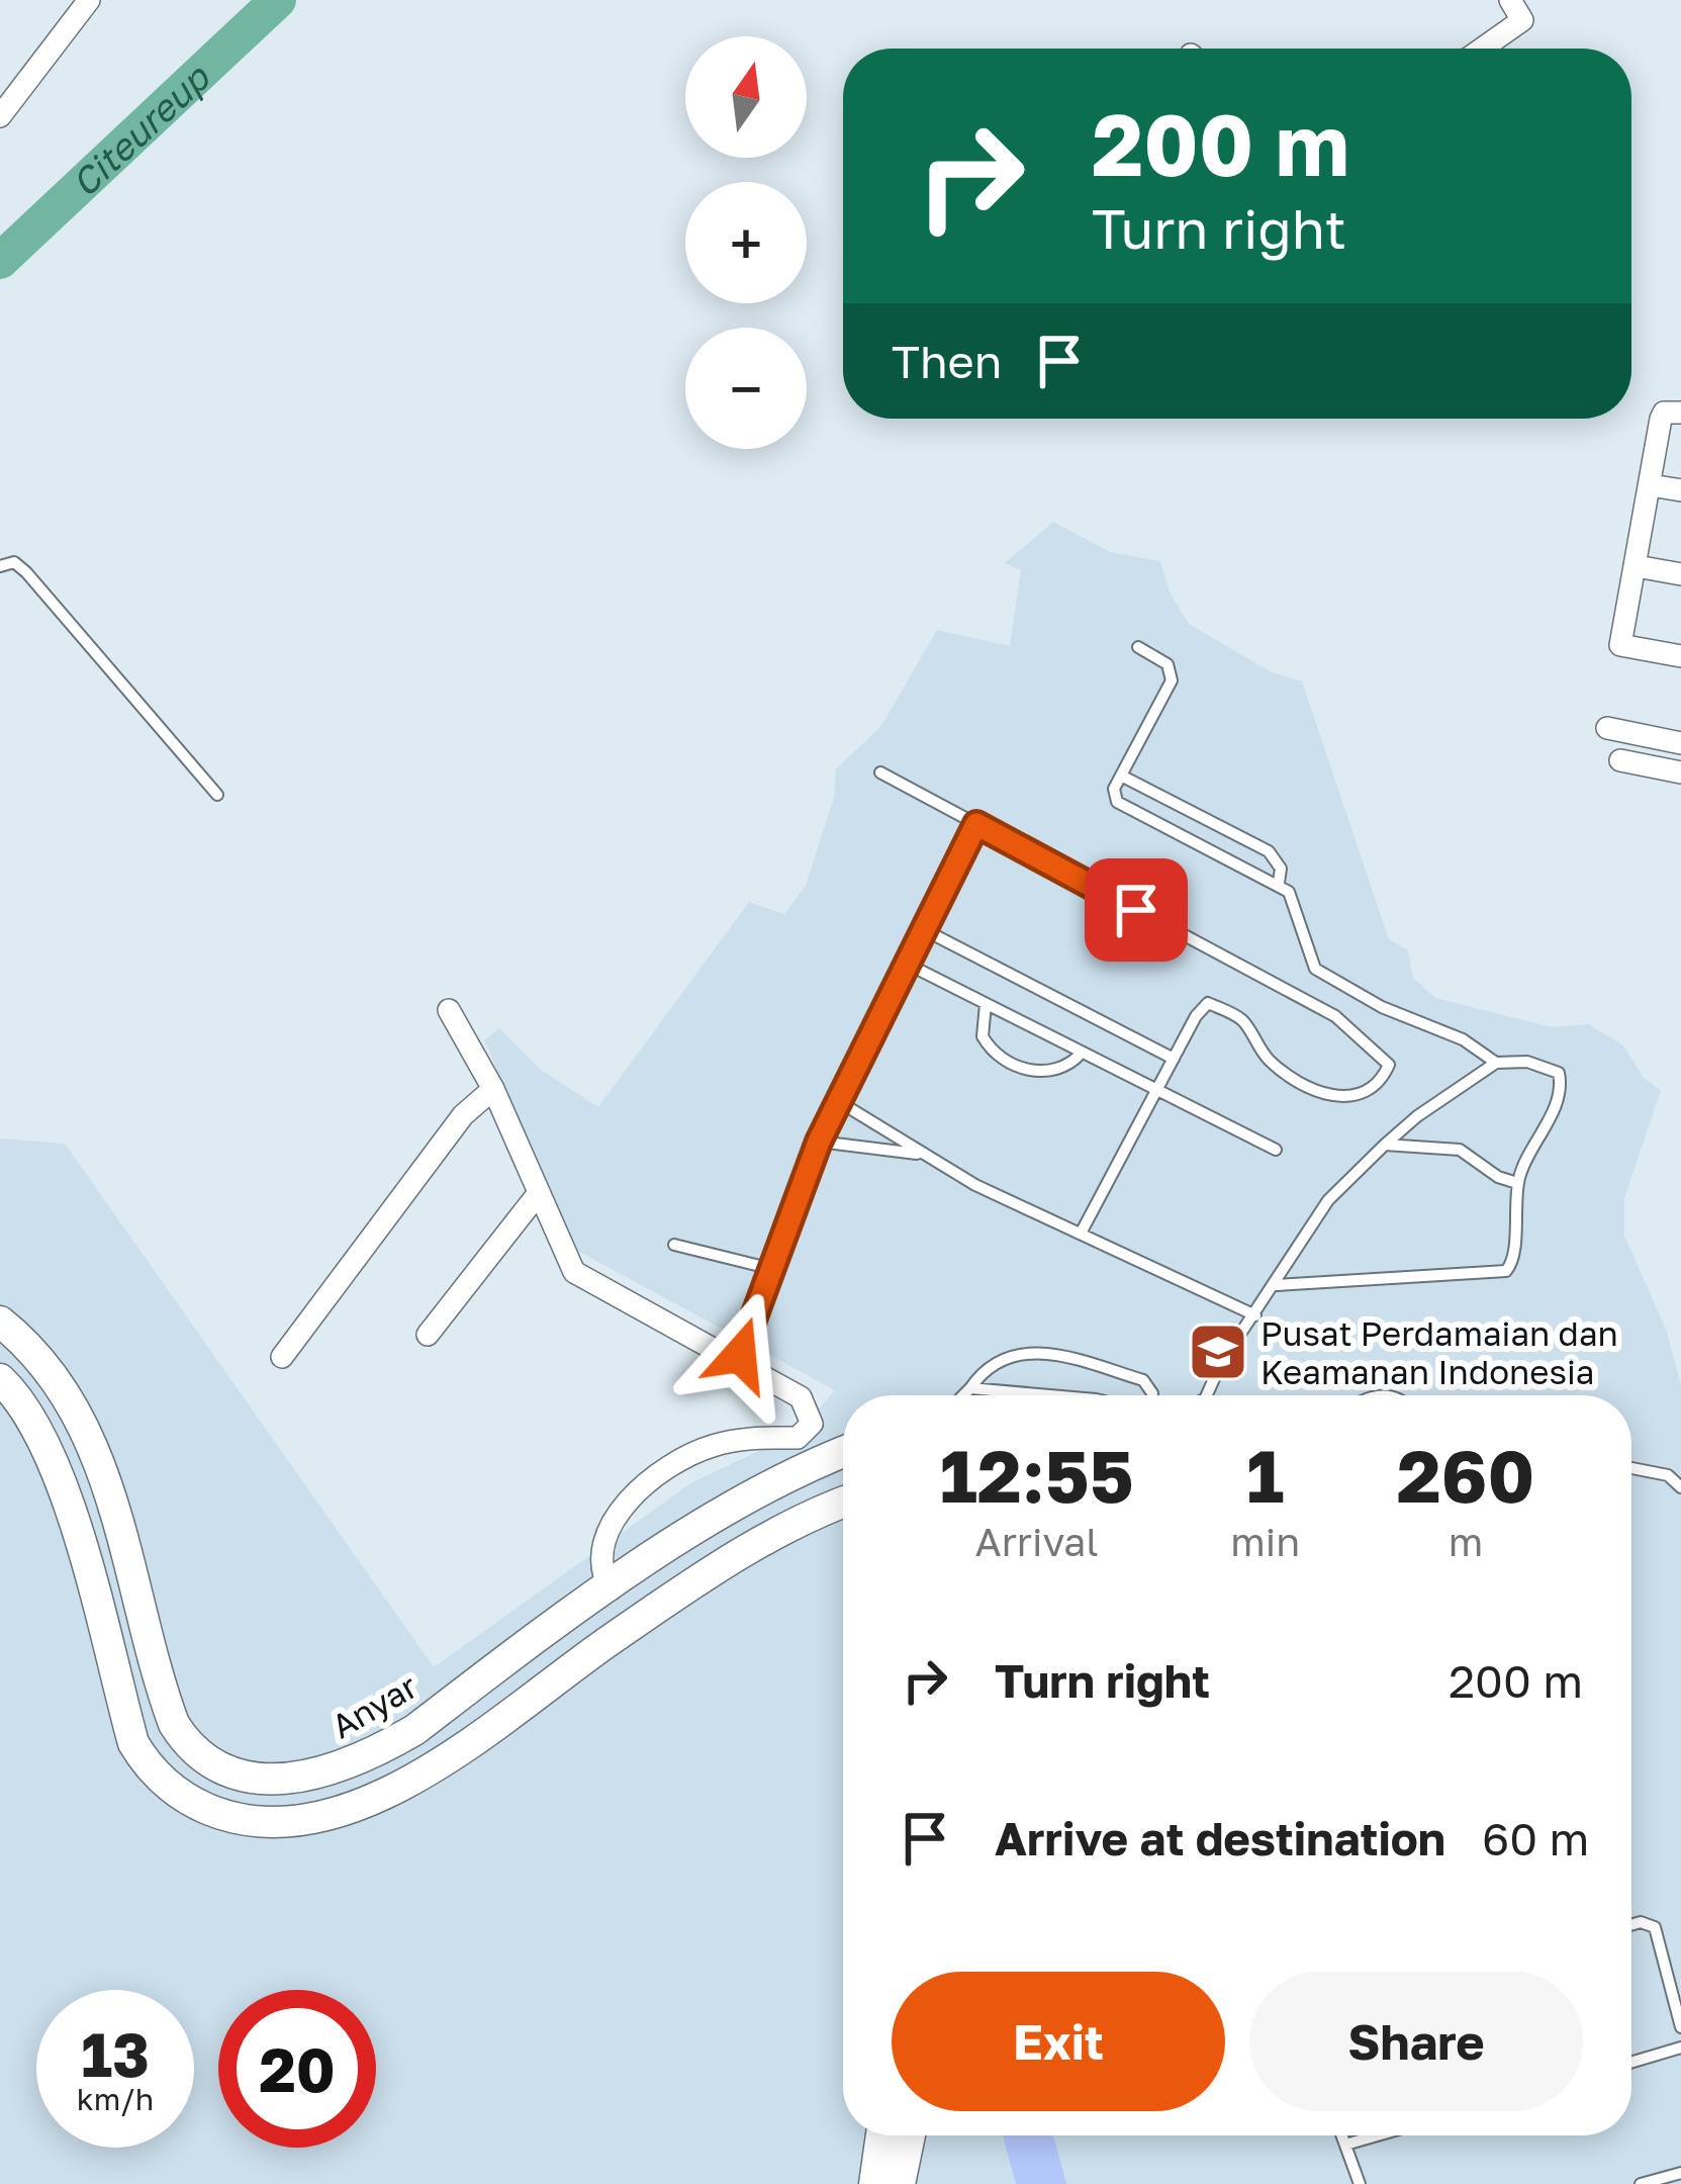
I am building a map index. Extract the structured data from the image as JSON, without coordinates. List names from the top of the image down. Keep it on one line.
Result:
{"streets":{"street":["Anyar"]},"water":["Citeureup"],"places":{"school or university":["Pusat Perdamaian dan Keamanan Indonesia"]},"north":"top","page":{"map_buttons":["+","−"],"turn":["200 m","Turn right"],"then":"Then","eta":["12:55","Arrival","1","min","260","m"],"list":[{"name":"Turn right","value":"200 m"},{"name":"Arrive at destination","value":"60 m"}],"buttons":["Exit","Share"],"speed":"13 km/h","limit":"20"}}
